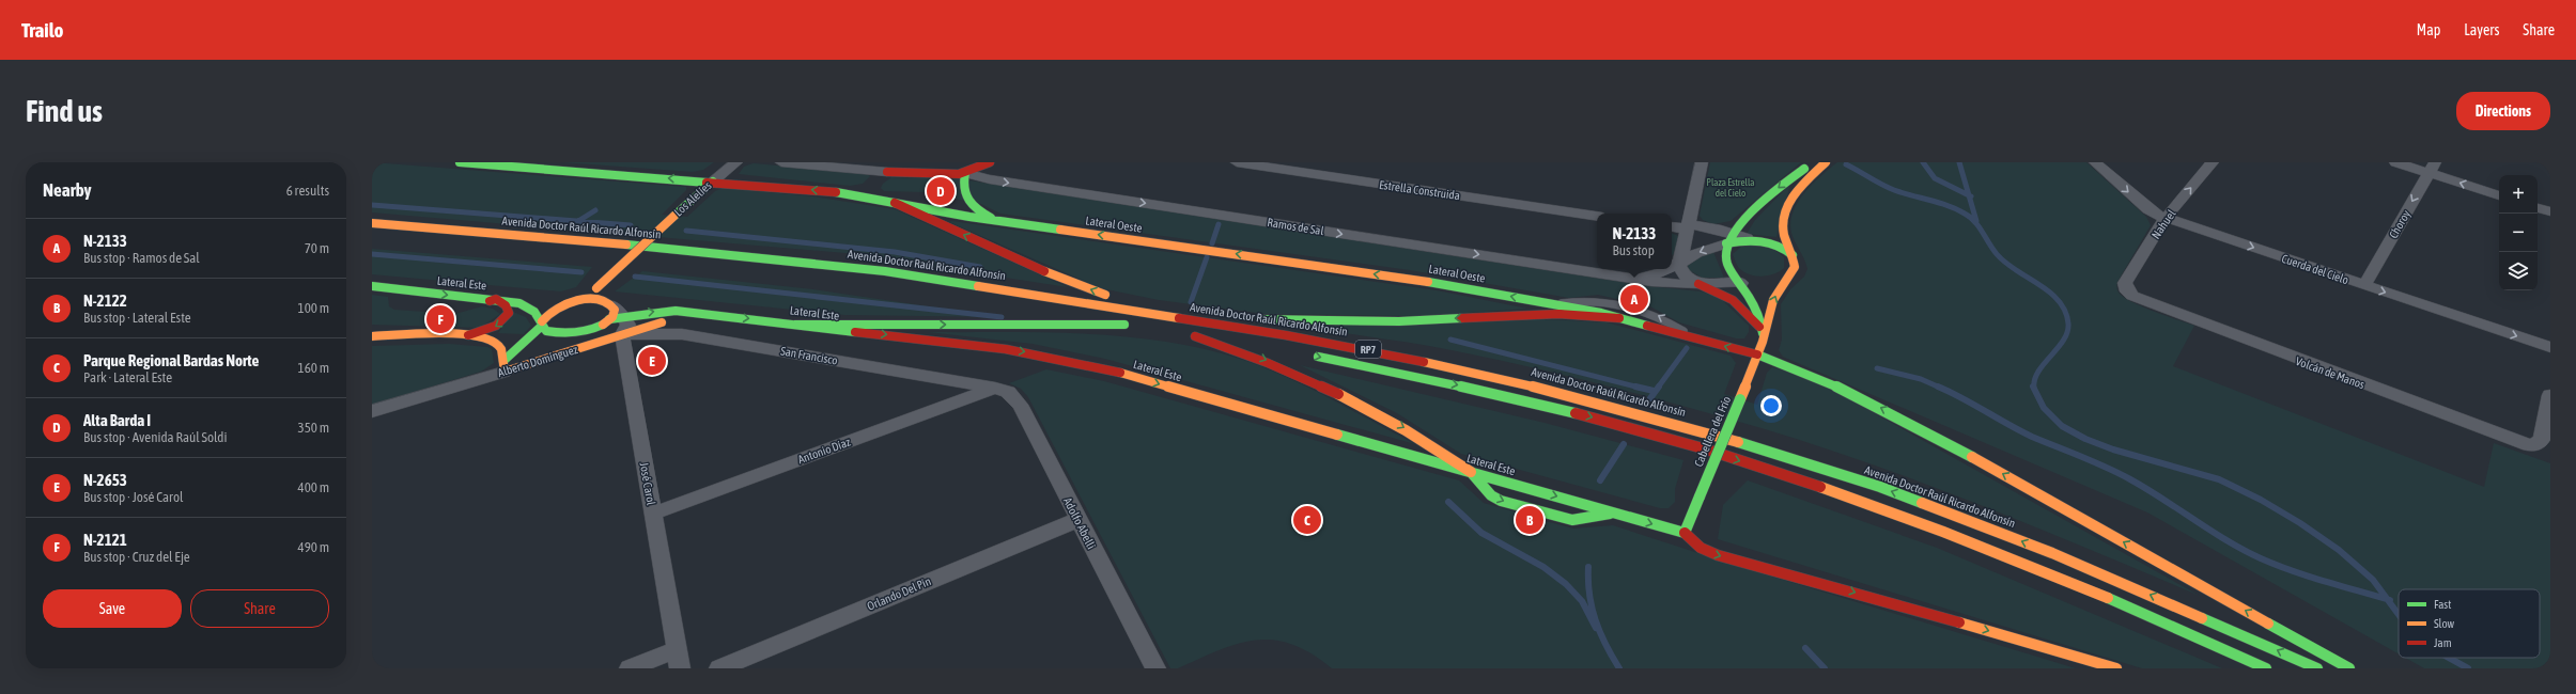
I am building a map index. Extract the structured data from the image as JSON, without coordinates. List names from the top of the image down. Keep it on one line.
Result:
{"streets":{"main road":["Los Alelíes","Lateral Oeste","Avenida Doctor Raúl Ricardo Alfonsín","Lateral Este","RP7","Alberto Domínguez","Cabellera del Frío"],"street":["Estrella Construida","Nahuel","Choroy","Ramos de Sal","Cuerda del Cielo","San Francisco","Volcán de Manos","Antonio Díaz","José Carol","Adolfo Abelli","Orlando Del Pin"]},"crossings":[["Los Alelíes","Lateral Oeste"],["Los Alelíes","Lateral Este"],["Los Alelíes","Alberto Domínguez"],["Lateral Oeste","Cabellera del Frío"],["Nahuel","Cuerda del Cielo"],["Nahuel","Volcán de Manos"],["Choroy","Cuerda del Cielo"],["Lateral Este","Alberto Domínguez"],["Lateral Este","Cabellera del Frío"],["Lateral Este","José Carol"],["San Francisco","Alberto Domínguez"],["San Francisco","Antonio Díaz"],["San Francisco","José Carol"],["San Francisco","Adolfo Abelli"],["Alberto Domínguez","José Carol"],["Antonio Díaz","José Carol"],["Antonio Díaz","Adolfo Abelli"],["Adolfo Abelli","Orlando Del Pin"]],"one_way":["Nahuel","Choroy","Ramos de Sal","Cuerda del Cielo"],"parks":["Plaza Estrella del Cielo"],"legend":["Fast","Slow","Jam"],"page":{"header":"Trailo","nav":["Map","Layers","Share"],"buttons":["Directions",["Save","Share"]],"title":"Find us","heading":["Nearby","6 results"],"map_buttons":["+","−"],"pins":["D","A","F","E","B","C"],"popup":["N-2133","Bus stop"],"list":[{"mark":"A","name":"N-2133","note":"Bus stop · Ramos de Sal","value":"70 m"},{"mark":"B","name":"N-2122","note":"Bus stop · Lateral Este","value":"100 m"},{"mark":"C","name":"Parque Regional Bardas Norte","note":"Park · Lateral Este","value":"160 m"},{"mark":"D","name":"Alta Barda I","note":"Bus stop · Avenida Raúl Soldi","value":"350 m"},{"mark":"E","name":"N-2653","note":"Bus stop · José Carol","value":"400 m"},{"mark":"F","name":"N-2121","note":"Bus stop · Cruz del Eje","value":"490 m"}]}}
